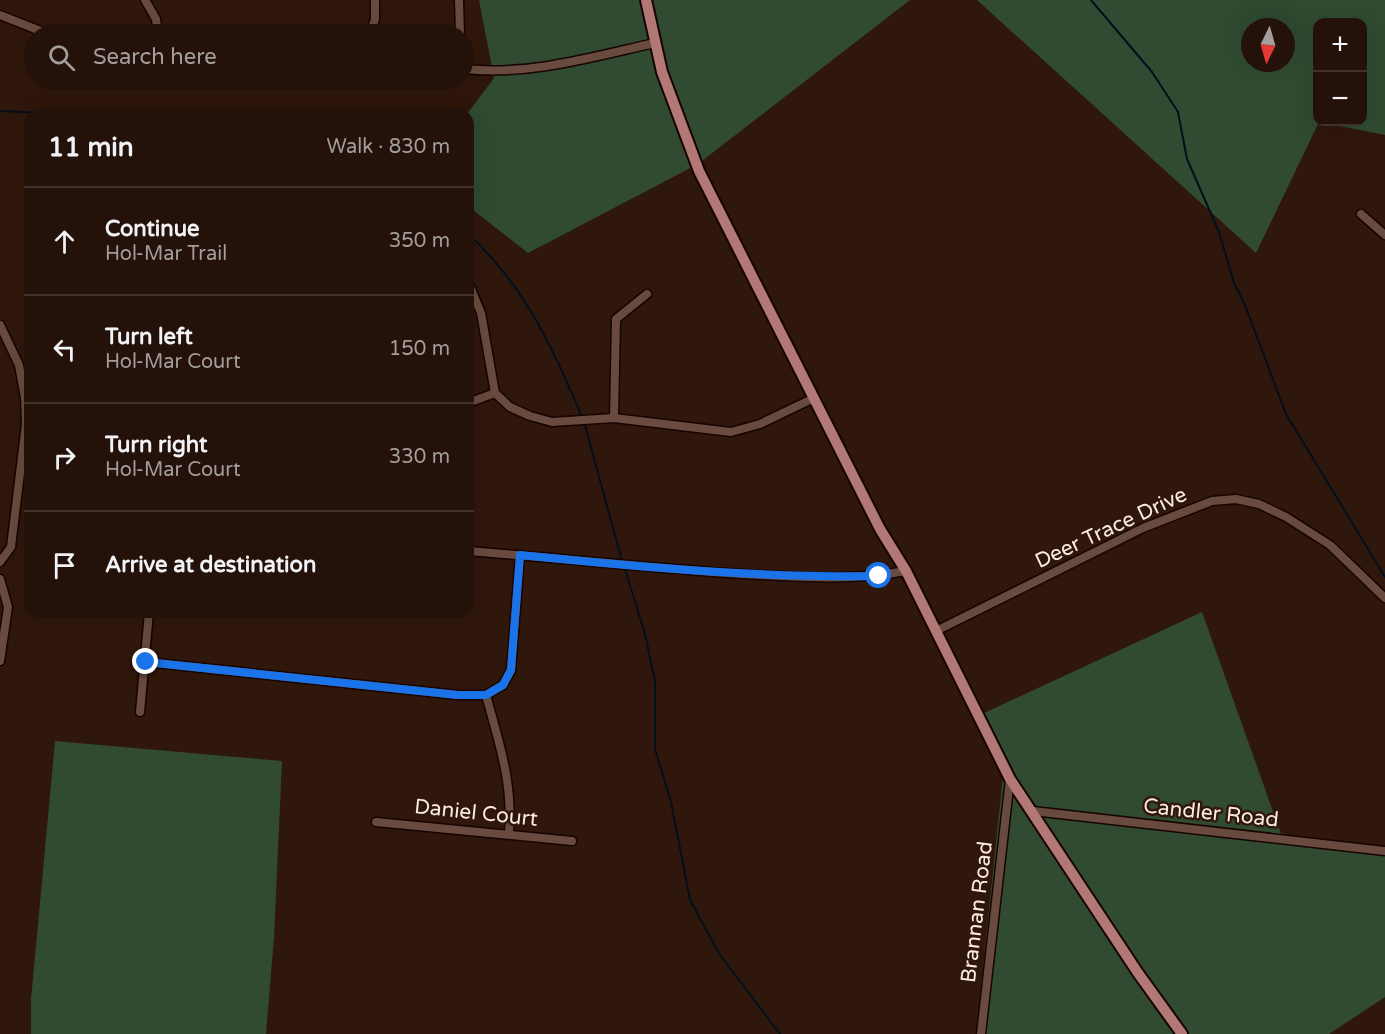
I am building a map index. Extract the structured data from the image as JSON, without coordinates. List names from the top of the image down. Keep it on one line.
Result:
{"streets":{"street":["Deer Trace Drive","Daniel Court","Candler Road","Brannan Road"]},"north":"bottom","page":{"map_buttons":["+","−"],"search":"Search here","heading":["11 min","Walk · 830 m"],"list":[["Continue","Hol-Mar Trail","350 m"],["Turn left","Hol-Mar Court","150 m"],["Turn right","Hol-Mar Court","330 m"],"Arrive at destination"]}}
